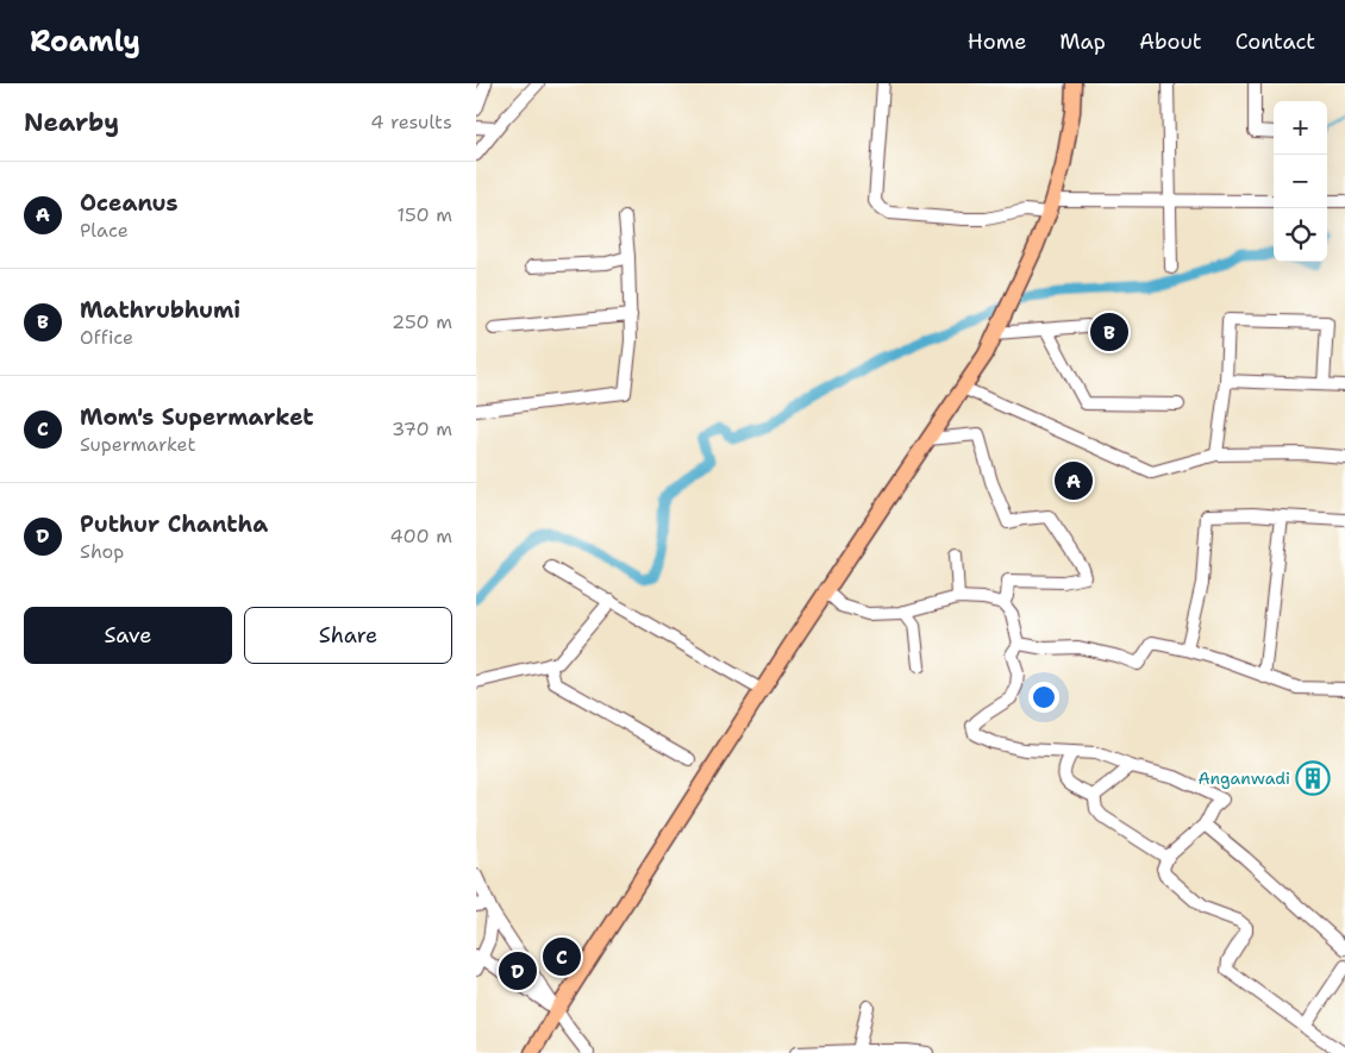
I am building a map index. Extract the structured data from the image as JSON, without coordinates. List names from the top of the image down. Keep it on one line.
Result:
{"places":{"building":["Anganwadi"]},"page":{"header":"Roamly","nav":["Home","Map","About","Contact"],"heading":["Nearby","4 results"],"map_buttons":["+","−"],"list":[{"mark":"A","name":"Oceanus","note":"Place","value":"150 m"},{"mark":"B","name":"Mathrubhumi","note":"Office","value":"250 m"},{"mark":"C","name":"Mom's Supermarket","note":"Supermarket","value":"370 m"},{"mark":"D","name":"Puthur Chantha","note":"Shop","value":"400 m"}],"pins":["B","A","C","D"],"buttons":["Save","Share"]}}
